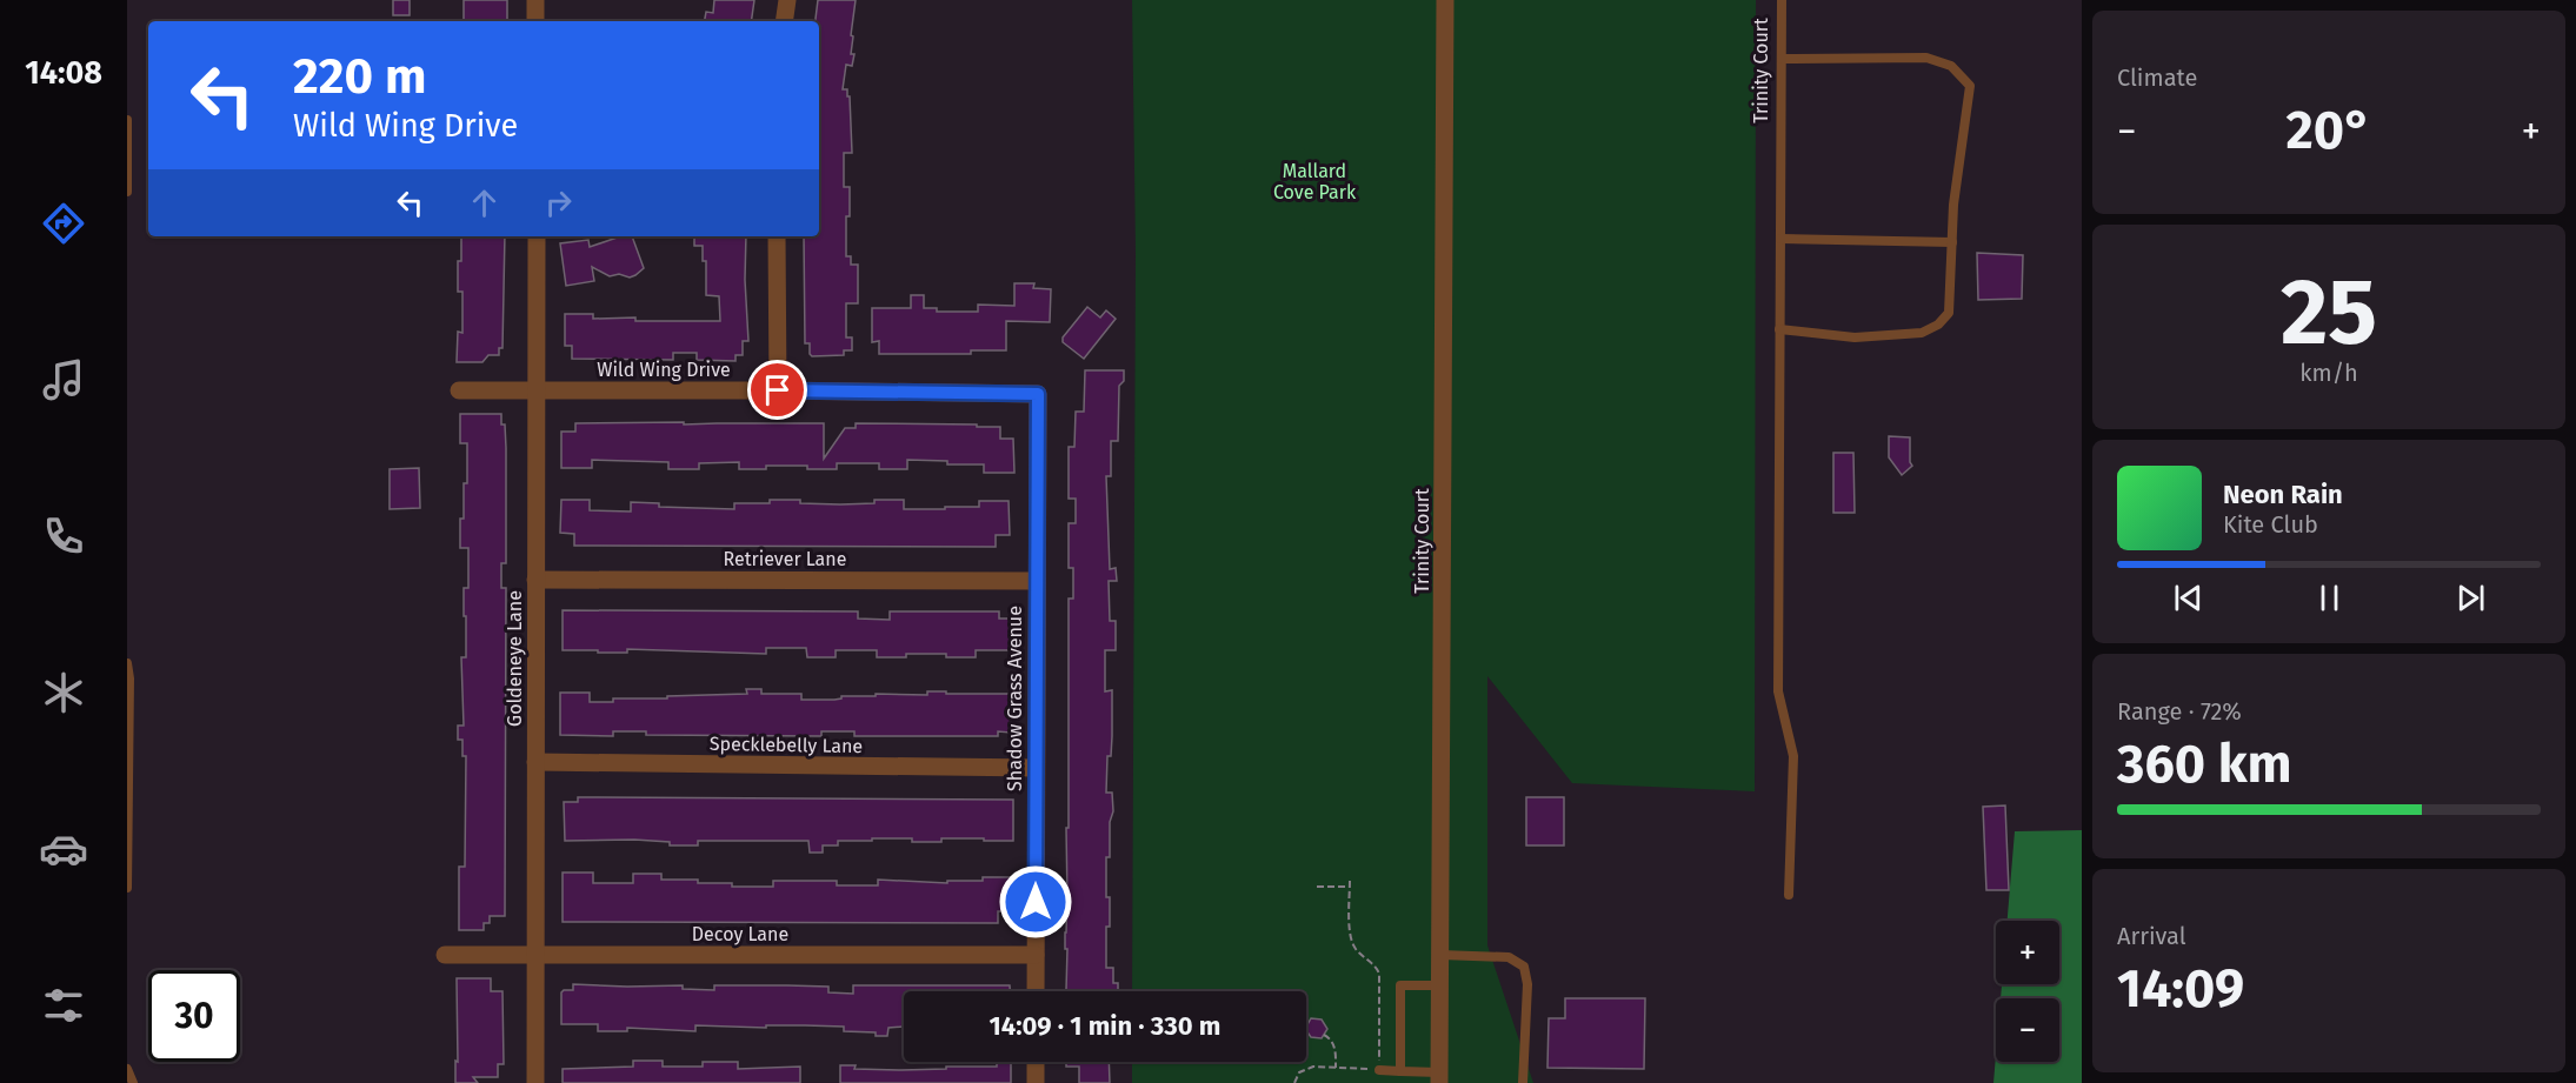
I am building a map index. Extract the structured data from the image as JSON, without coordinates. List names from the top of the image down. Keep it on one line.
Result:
{"streets":{"street":["Trinity Court","Wild Wing Drive","Retriever Lane","Goldeneye Lane","Shadow Grass Avenue","Specklebelly Lane","Decoy Lane"]},"crossings":[["Wild Wing Drive","Goldeneye Lane"],["Wild Wing Drive","Shadow Grass Avenue"],["Retriever Lane","Goldeneye Lane"],["Retriever Lane","Shadow Grass Avenue"],["Goldeneye Lane","Specklebelly Lane"],["Goldeneye Lane","Decoy Lane"],["Shadow Grass Avenue","Specklebelly Lane"],["Shadow Grass Avenue","Decoy Lane"]],"parks":["Mallard Cove Park"],"page":{"tabs":"14:08","tile":["Climate",["25","km/h"],["Range · 72%","360 km"],["Arrival","14:09"]],"turn":["220 m","Wild Wing Drive"],"heat":["−","20°","+"],"song":["Neon Rain","Kite Club"],"map_buttons":["+","−"],"limit":"30","trip":"14:09 · 1 min · 330 m"}}
